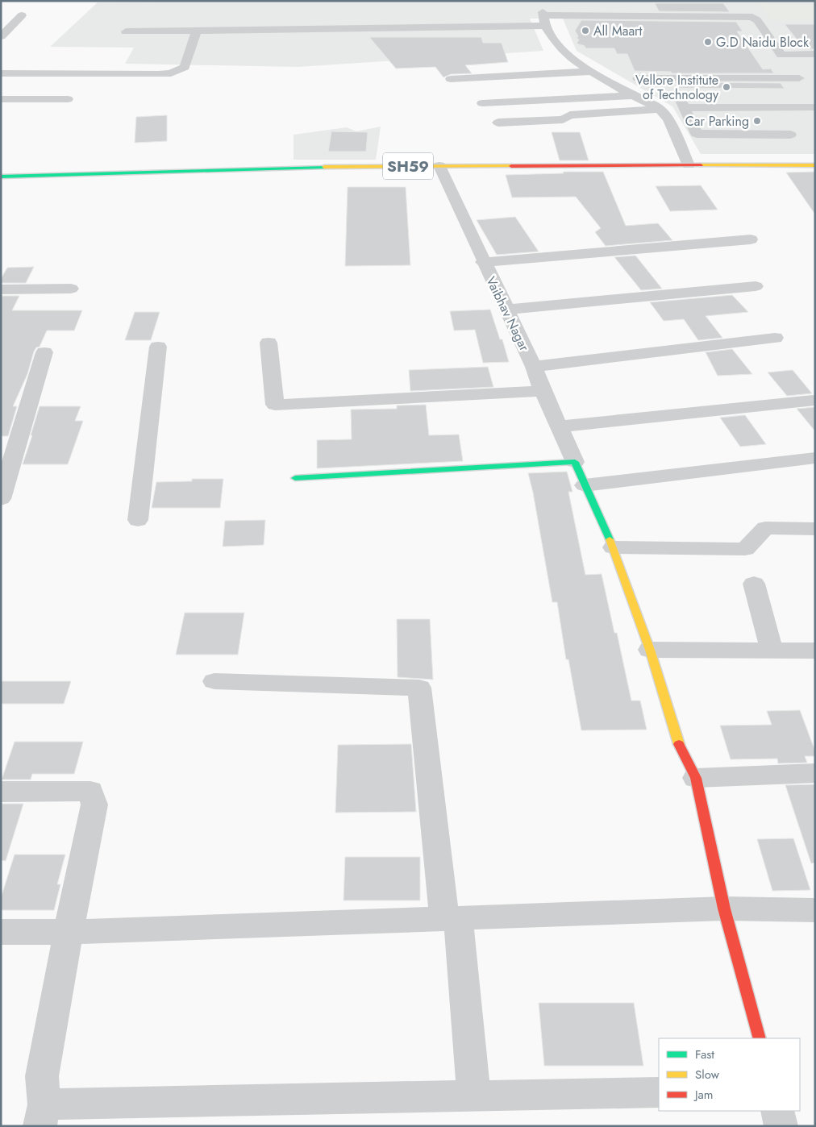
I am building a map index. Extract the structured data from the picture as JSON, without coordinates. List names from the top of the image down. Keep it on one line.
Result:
{"streets":{"main road":["SH59"],"street":["Vaibhav Nagar"]},"crossings":[["SH59","Vaibhav Nagar"]],"places":["All Maart","G.D Naidu Block","Vellore Institute of Technology","Car Parking"],"legend":["Fast","Slow","Jam"]}
